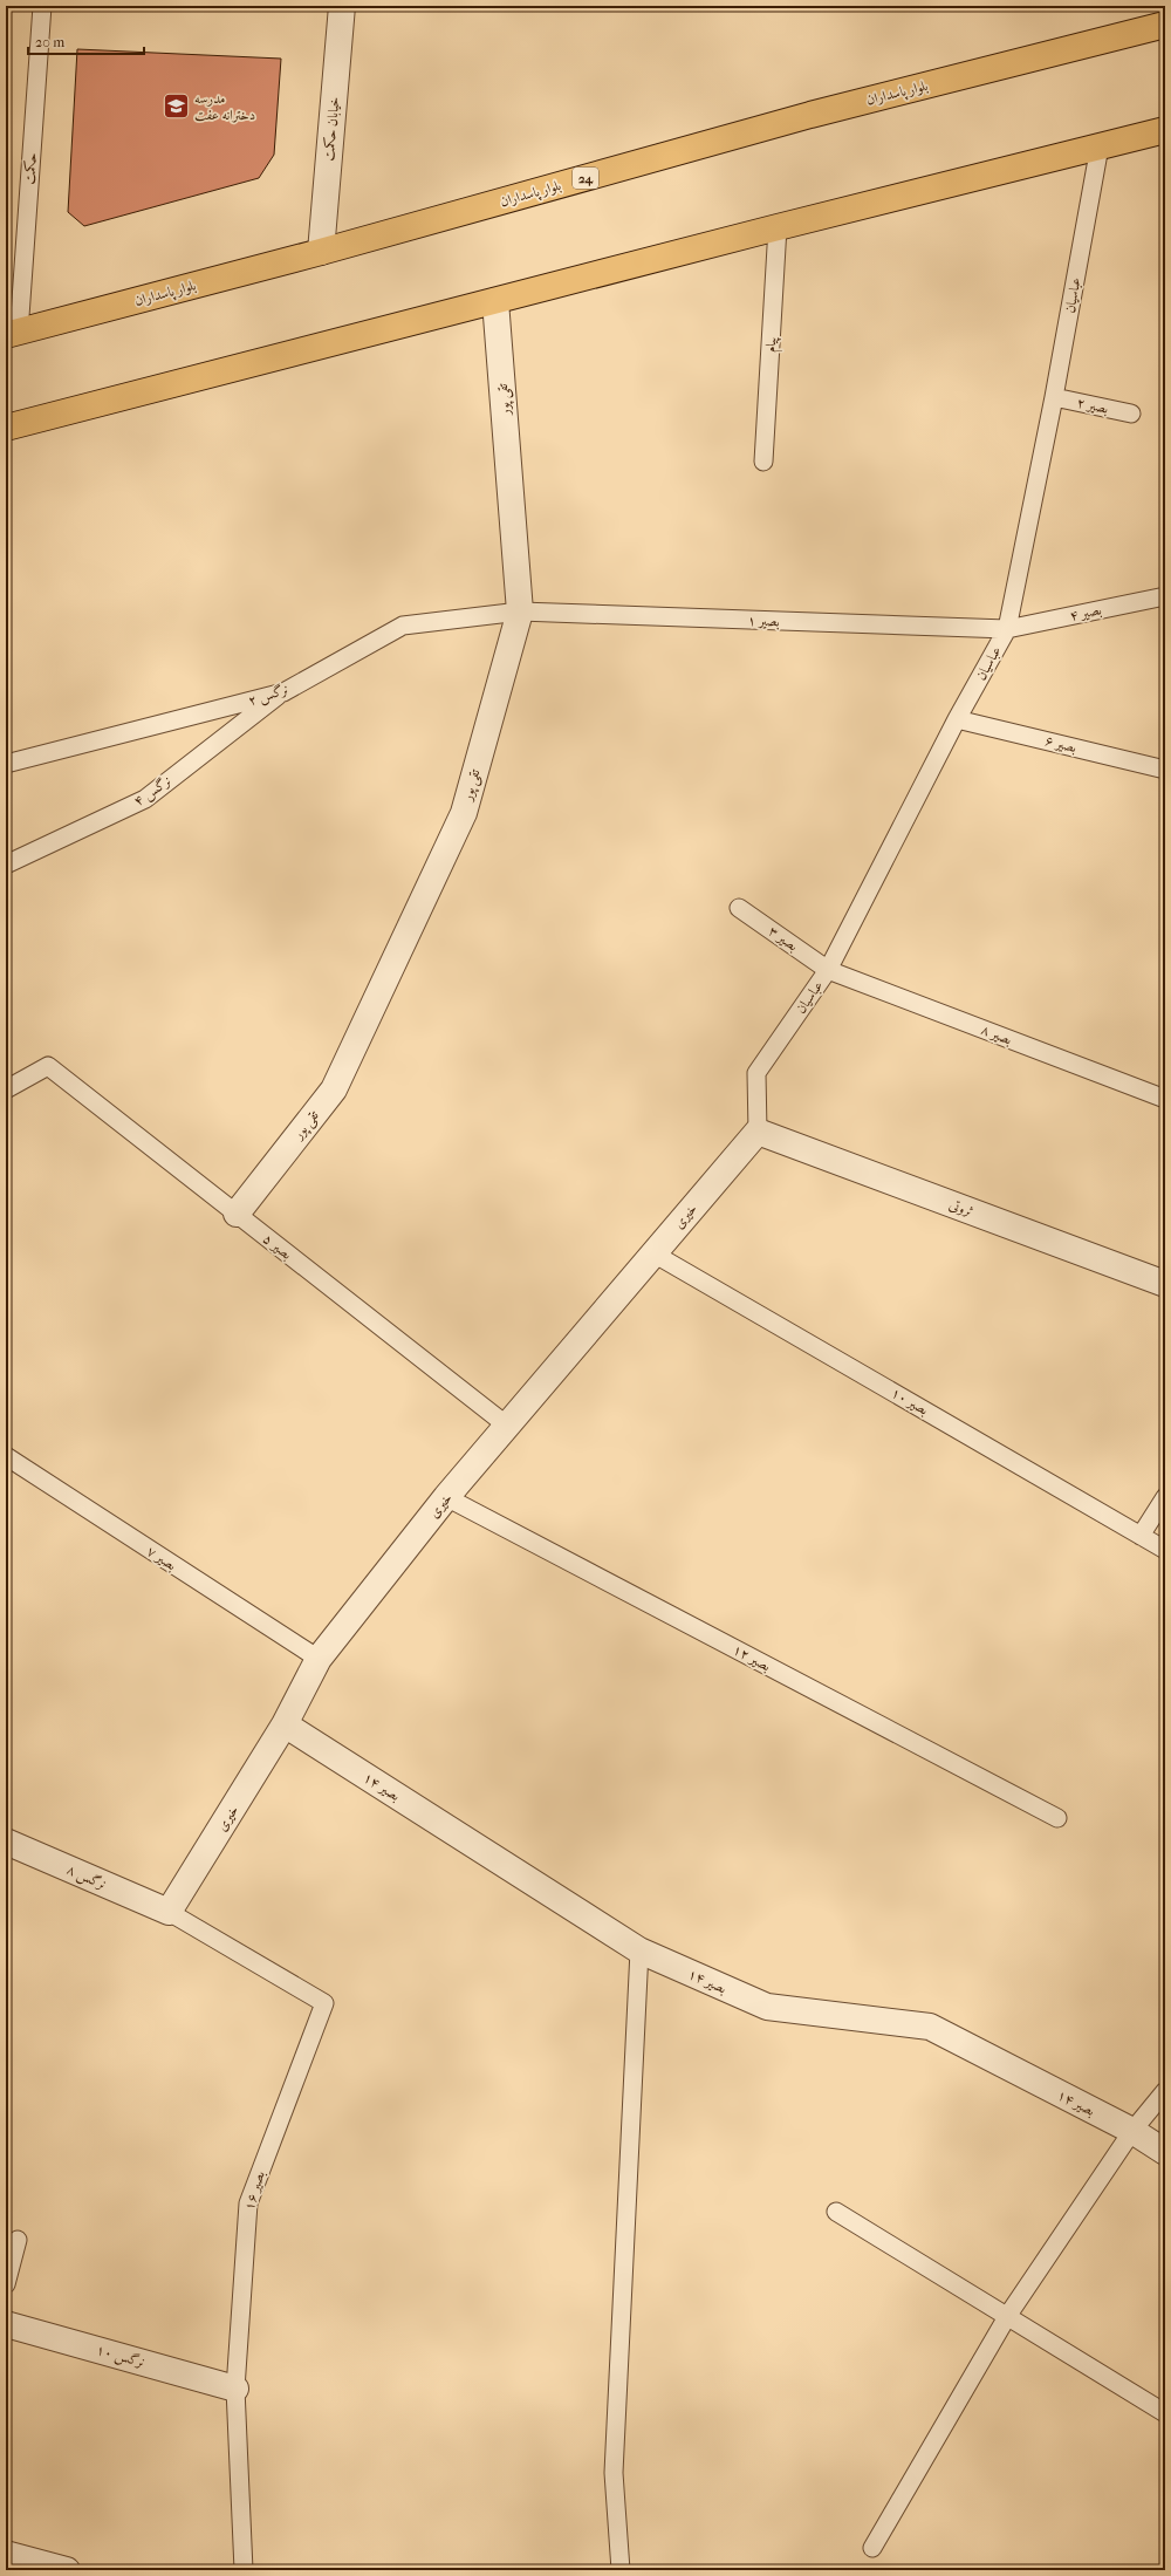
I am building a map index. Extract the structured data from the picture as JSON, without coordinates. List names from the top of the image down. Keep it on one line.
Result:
{"streets":{"highway":["بلوار پاسداران","24"],"street":["خیابان حکمت","تقی پور","ثروتی","خیری","بصیر ۱۴","نرگس ۸","نرگس ۱۰"],"lane":["حکمت","عباسیان","پیام","بصیر ۲","بصیر ۴","بصیر ۱","نرگس ۲","بصیر ۶","نرگس ۴","بصیر ۳","بصیر ۸","بصیر ۵","بصیر ۱۰","بصیر ۷","بصیر ۱۲","بصیر ۱۶"]},"crossings":[["بلوار پاسداران","خیابان حکمت"],["بلوار پاسداران","حکمت"],["عباسیان","بصیر ۲"],["عباسیان","بصیر ۴"],["عباسیان","بصیر ۱"],["عباسیان","بصیر ۶"],["عباسیان","بصیر ۳"],["عباسیان","بصیر ۸"],["عباسیان","ثروتی"],["عباسیان","خیری"],["تقی پور","بصیر ۱"],["تقی پور","نرگس ۲"],["تقی پور","بصیر ۵"],["بصیر ۴","بصیر ۱"],["بصیر ۱","نرگس ۲"],["نرگس ۲","نرگس ۴"],["بصیر ۳","بصیر ۸"],["ثروتی","خیری"],["خیری","بصیر ۵"],["خیری","بصیر ۱۰"],["خیری","بصیر ۷"],["خیری","بصیر ۱۲"],["خیری","بصیر ۱۴"],["خیری","نرگس ۸"],["خیری","بصیر ۱۶"],["نرگس ۸","بصیر ۱۶"],["بصیر ۱۶","نرگس ۱۰"]],"places":{"school or university":["مدرسه دخترانه عفت"]},"scale_bar":"20 m"}
